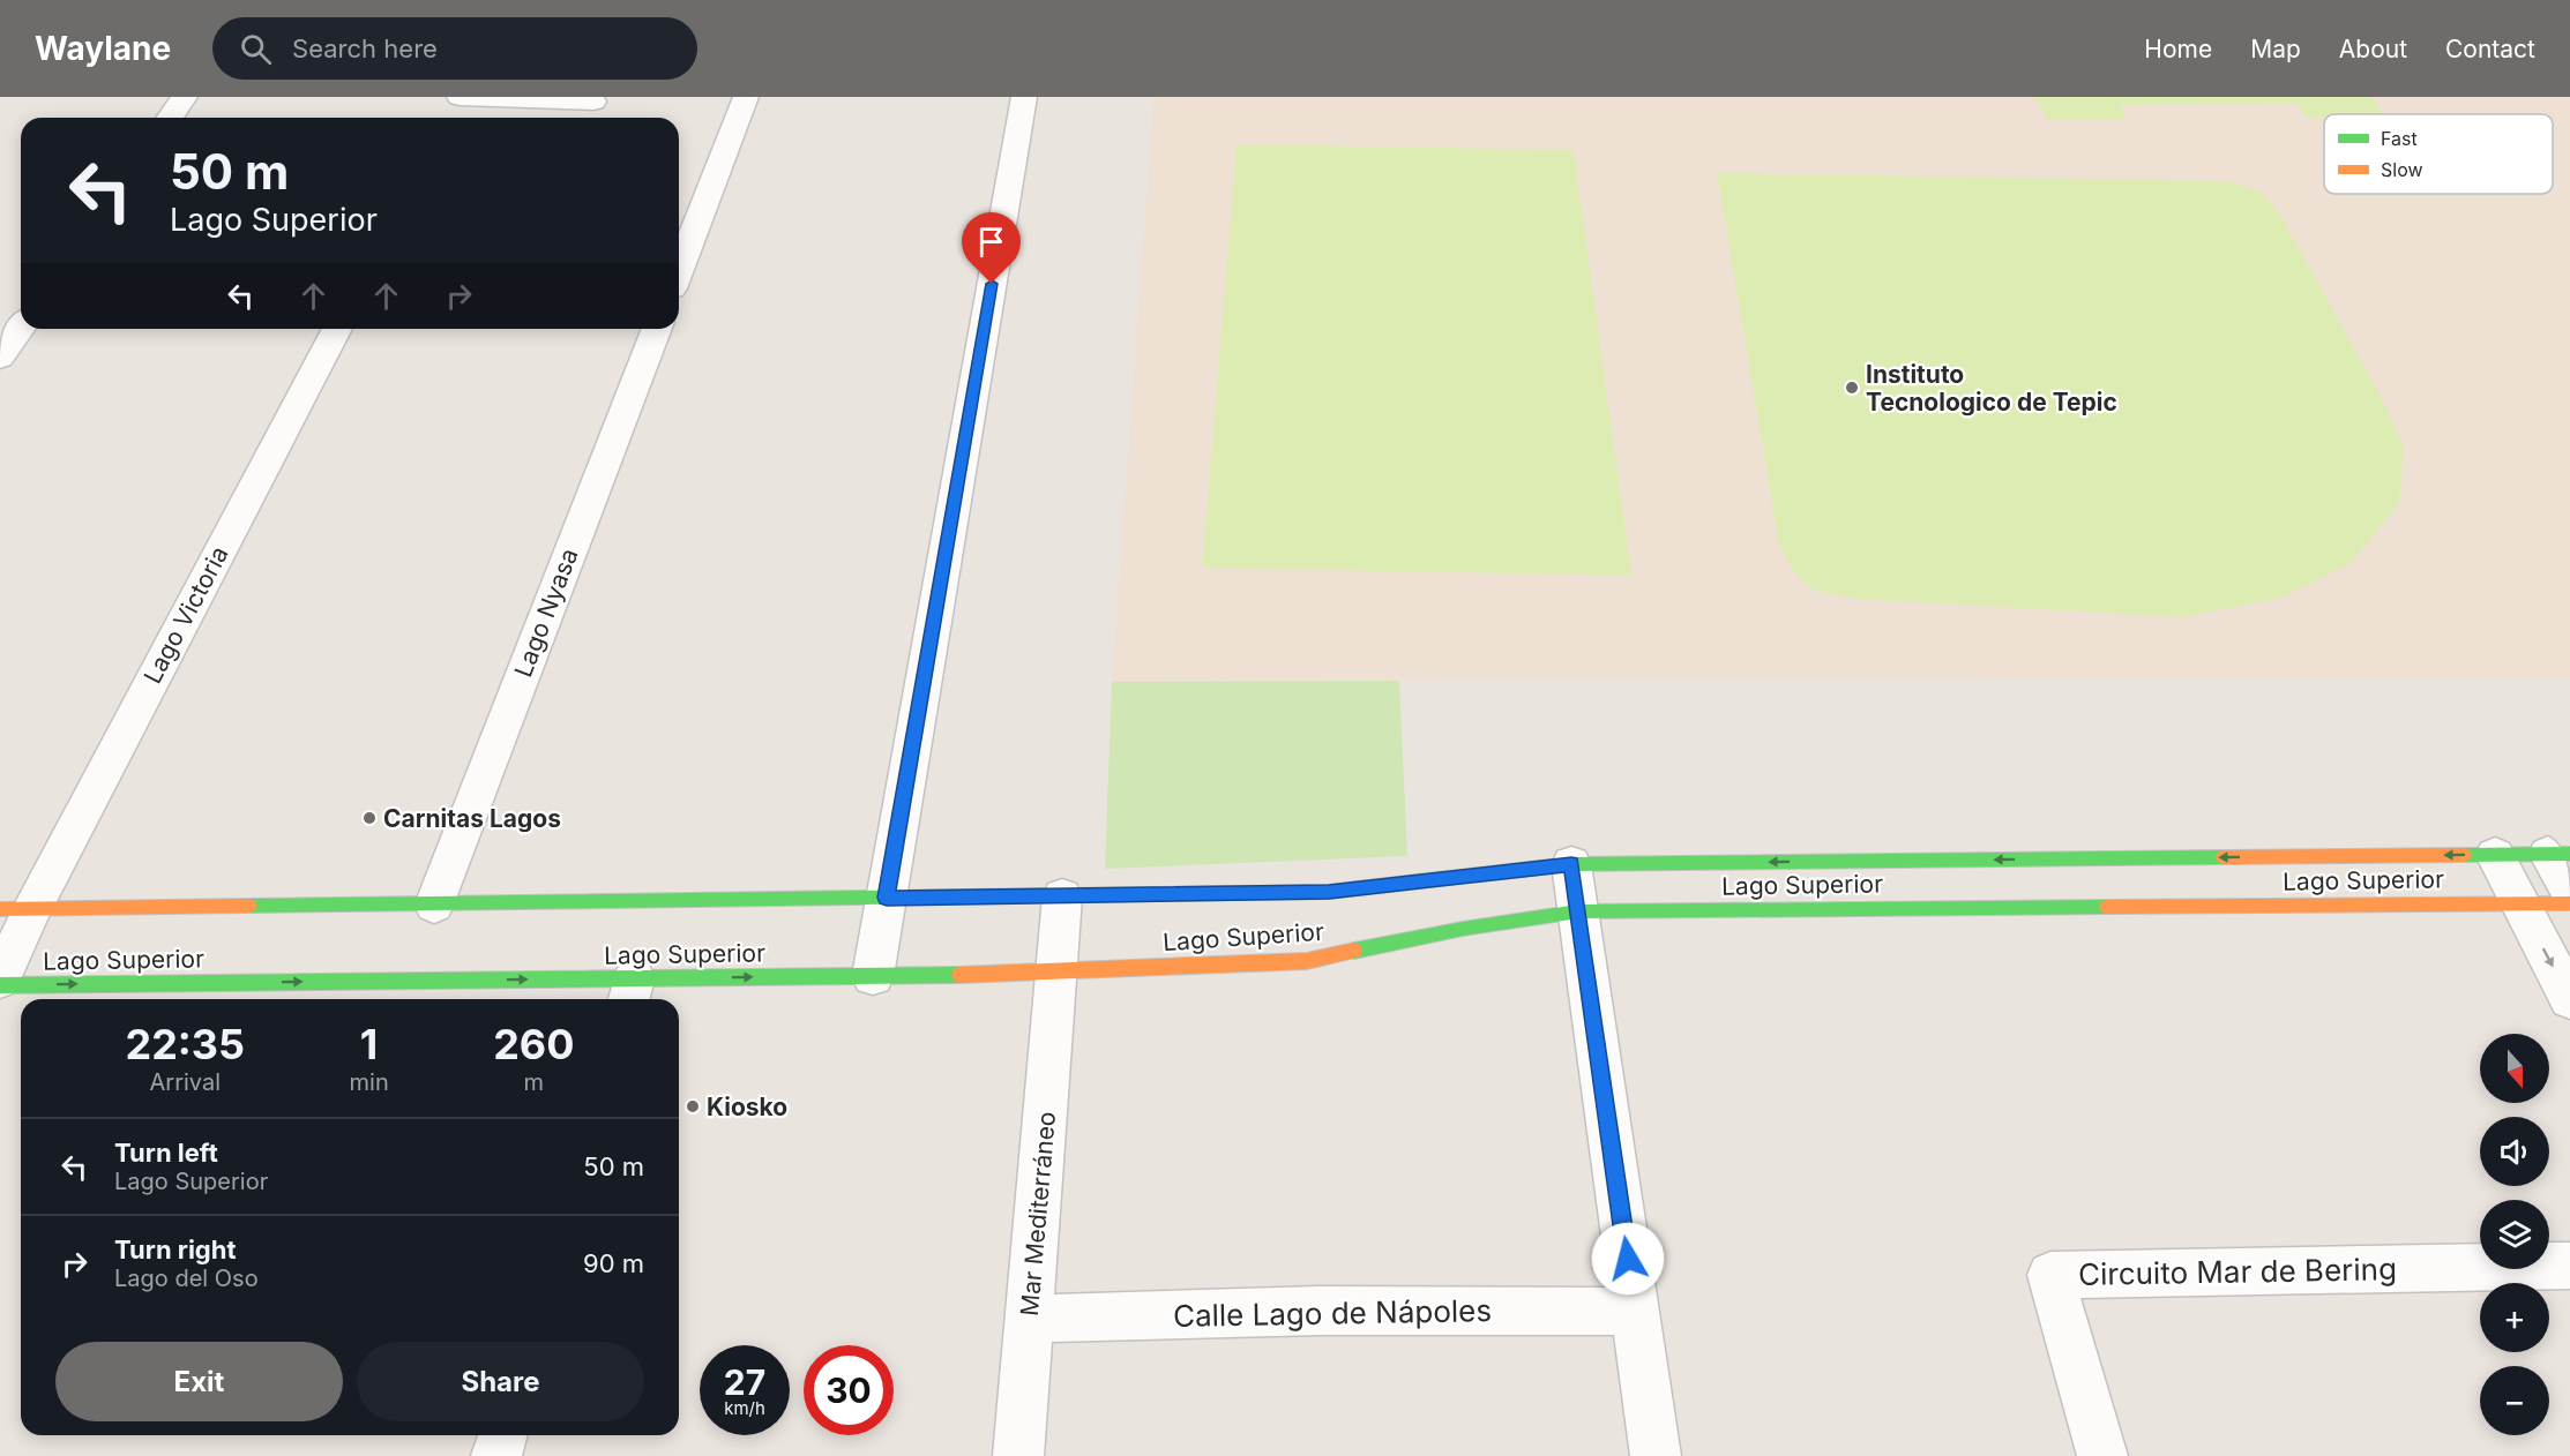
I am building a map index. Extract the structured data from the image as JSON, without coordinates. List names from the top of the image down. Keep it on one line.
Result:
{"streets":{"street":["Lago Nyasa","Lago Victoria","Lago Superior","Mar Mediterráneo","Circuito Mar de Bering","Calle Lago de Nápoles"]},"crossings":[["Lago Nyasa","Lago Superior"],["Lago Victoria","Lago Superior"],["Lago Superior","Mar Mediterráneo"],["Mar Mediterráneo","Calle Lago de Nápoles"]],"places":["Instituto Tecnologico de Tepic","Carnitas Lagos","Kiosko"],"legend":["Fast","Slow"],"north":"bottom","page":{"header":"Waylane","search":"Search here","nav":["Home","Map","About","Contact"],"turn":["50 m","Lago Superior"],"eta":["22:35","Arrival","1","min","260","m"],"map_buttons":["+","−"],"list":[{"name":"Turn left","note":"Lago Superior","value":"50 m"},{"name":"Turn right","note":"Lago del Oso","value":"90 m"}],"buttons":["Exit","Share"],"speed":"27 km/h","limit":"30"}}
